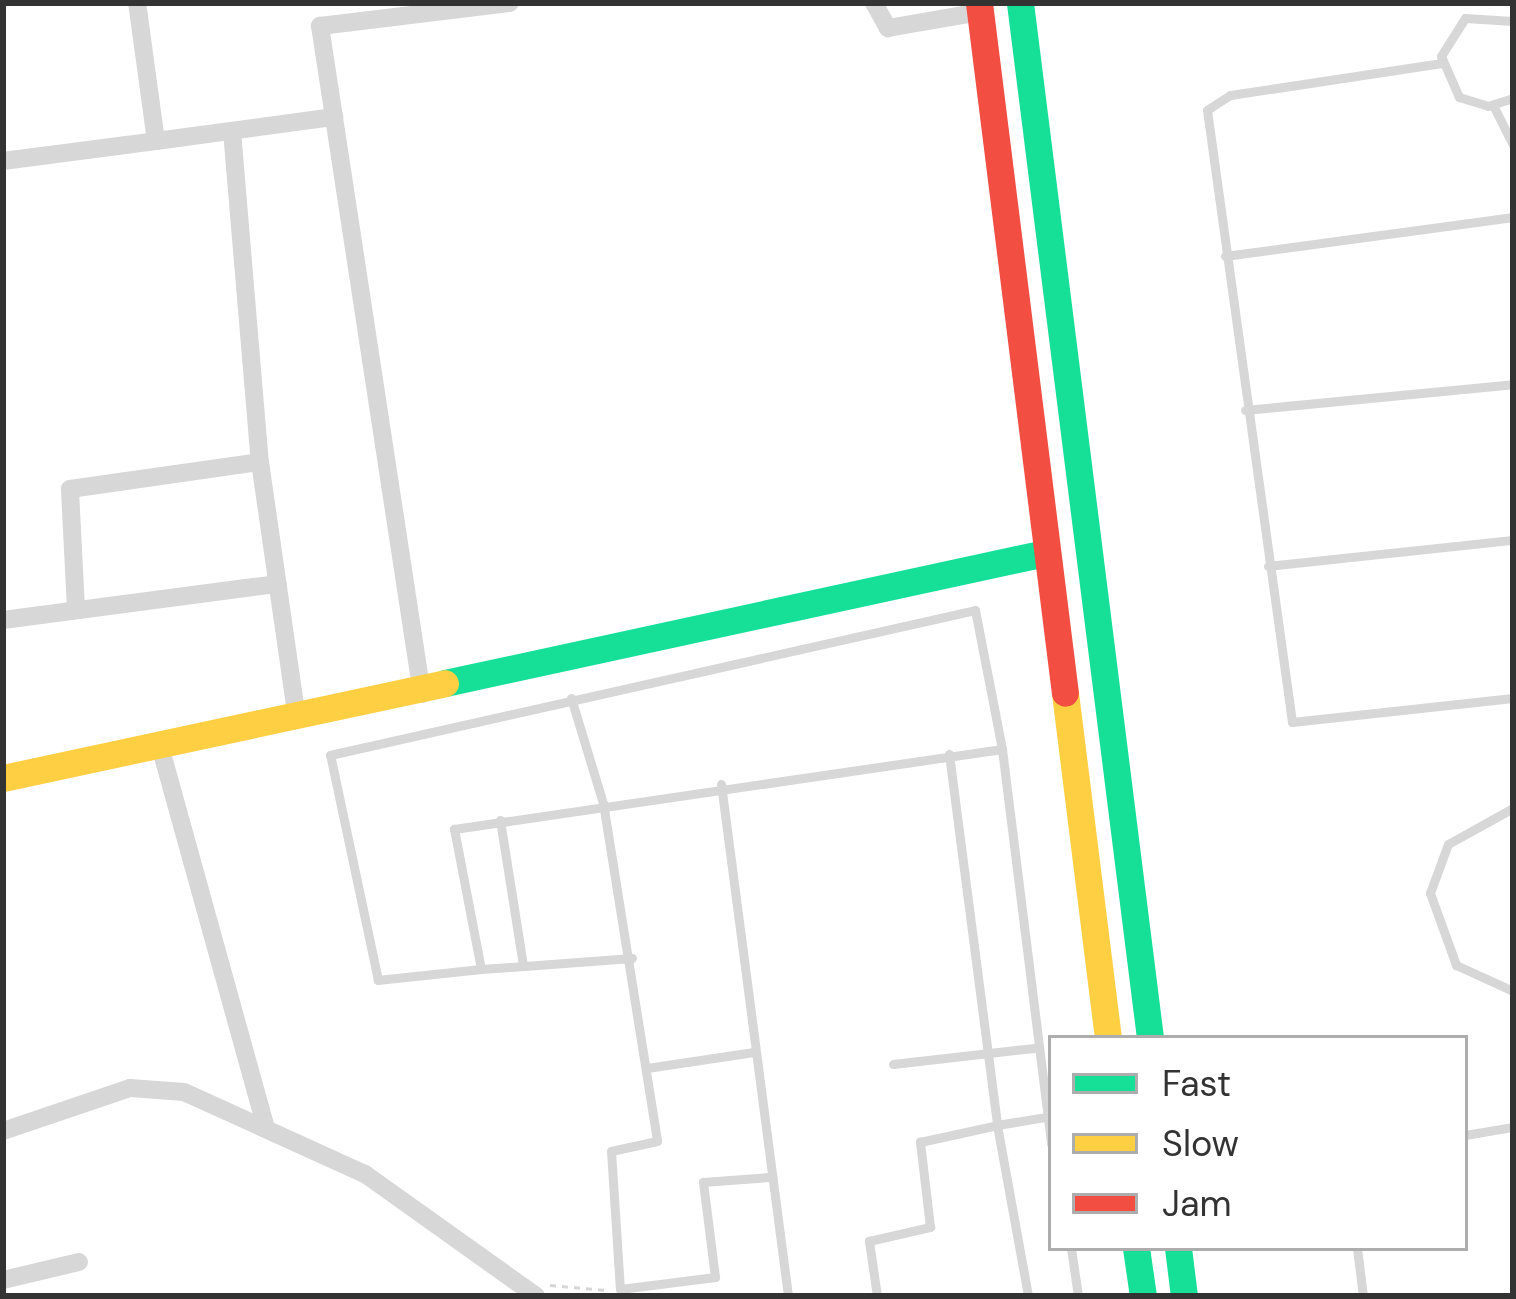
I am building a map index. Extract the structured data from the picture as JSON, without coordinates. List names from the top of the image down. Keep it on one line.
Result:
{"legend":["Fast","Slow","Jam"]}
